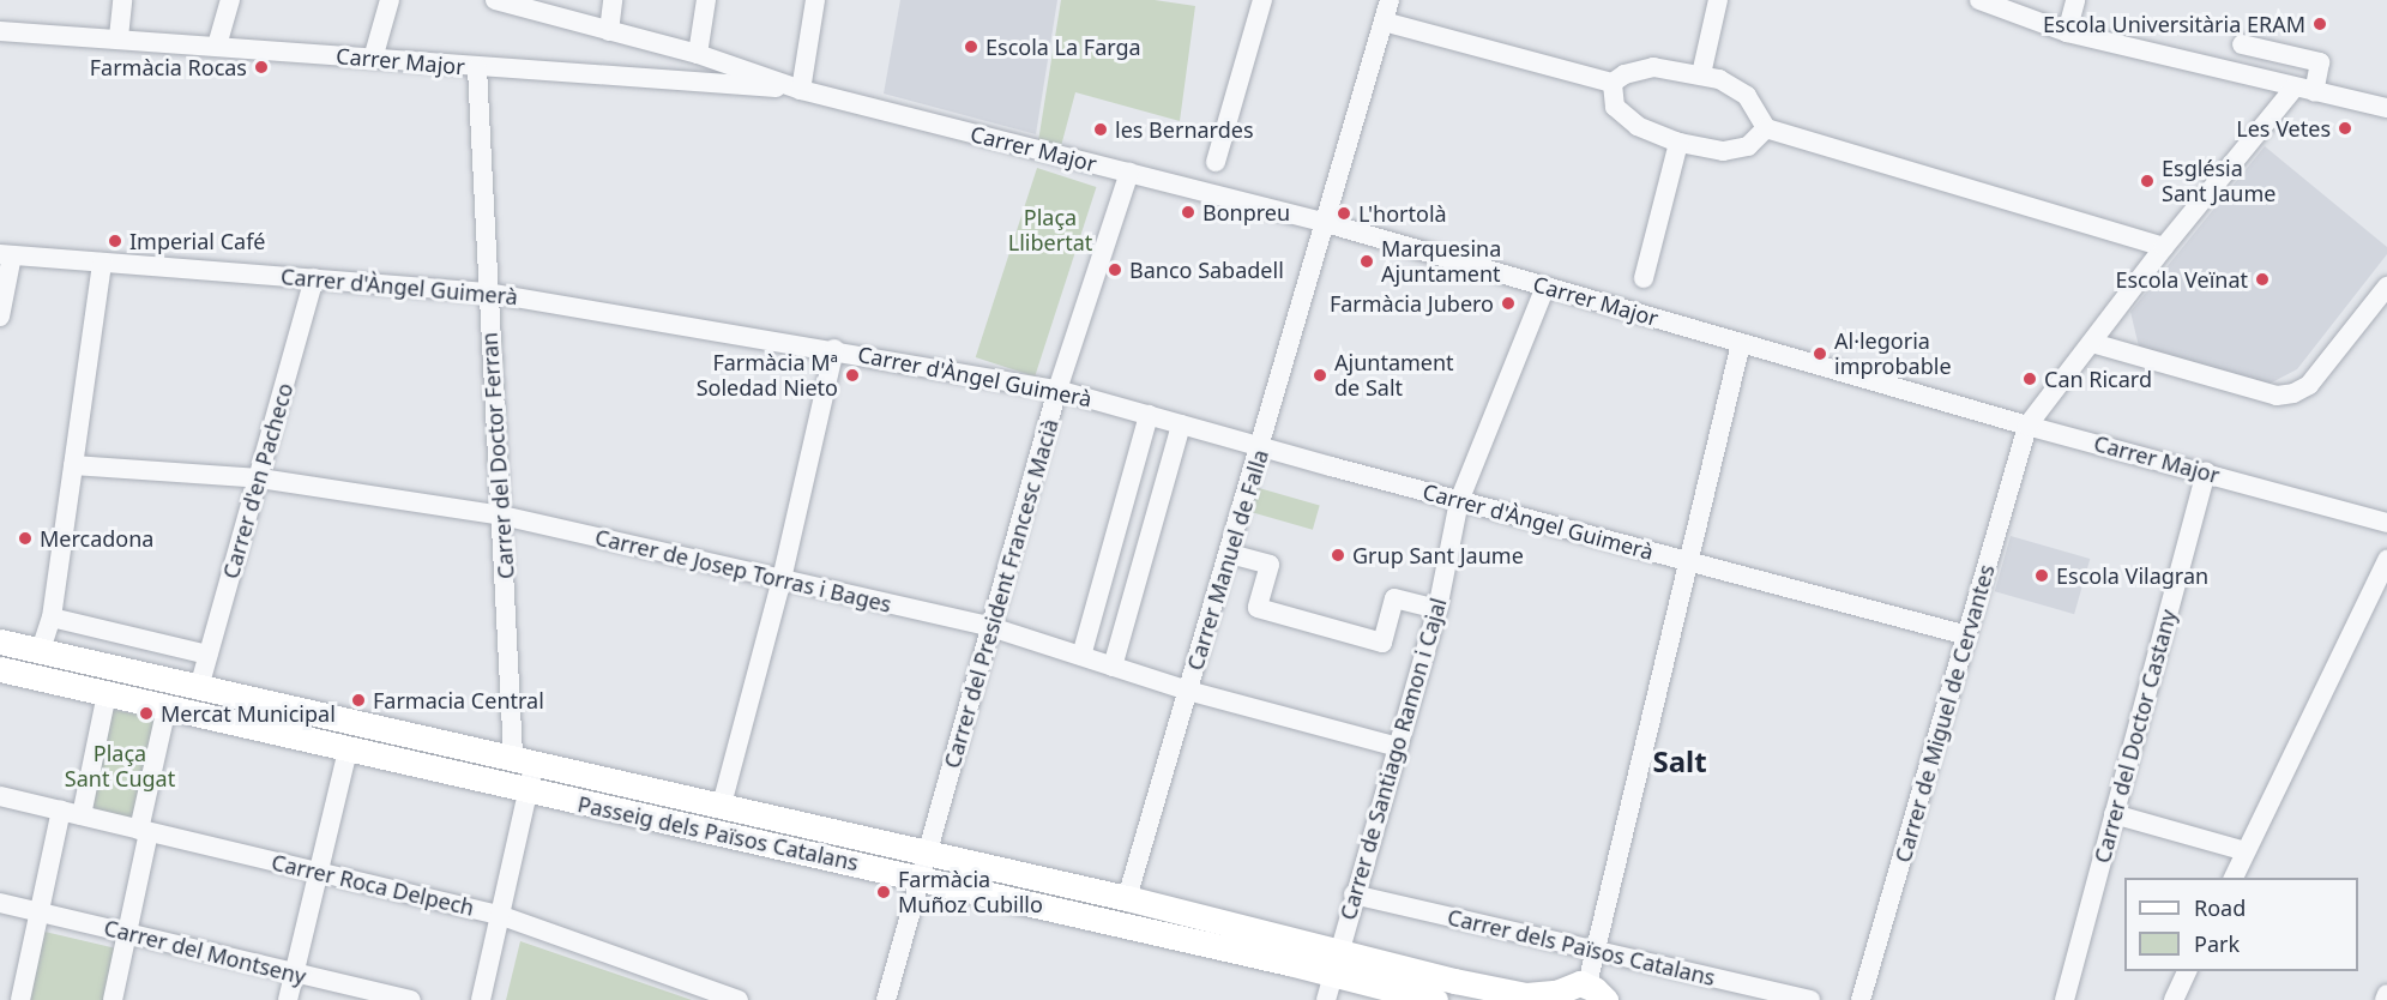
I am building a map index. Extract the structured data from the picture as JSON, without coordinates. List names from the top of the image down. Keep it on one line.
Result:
{"streets":{"main road":["Passeig dels Països Catalans"],"street":["Carrer Major","Carrer d'Àngel Guimerà","Carrer del Doctor Ferran","Carrer d'en Pacheco","Carrer Manuel de Falla","Carrer de Josep Torras i Bages","Carrer del President Francesc Macià","Carrer de Miguel de Cervantes","Carrer del Doctor Castany","Carrer de Santiago Ramon i Cajal","Carrer Roca Delpech","Carrer dels Països Catalans","Carrer del Montseny"]},"crossings":[["Carrer Major","Carrer del Doctor Ferran"],["Carrer Major","Carrer Manuel de Falla"],["Carrer Major","Carrer del President Francesc Macià"],["Carrer Major","Carrer de Miguel de Cervantes"],["Carrer Major","Carrer del Doctor Castany"],["Carrer Major","Carrer de Santiago Ramon i Cajal"],["Carrer d'Àngel Guimerà","Carrer del Doctor Ferran"],["Carrer d'Àngel Guimerà","Carrer d'en Pacheco"],["Carrer d'Àngel Guimerà","Carrer Manuel de Falla"],["Carrer d'Àngel Guimerà","Carrer del President Francesc Macià"],["Carrer d'Àngel Guimerà","Carrer de Miguel de Cervantes"],["Carrer d'Àngel Guimerà","Carrer de Santiago Ramon i Cajal"],["Carrer del Doctor Ferran","Carrer de Josep Torras i Bages"],["Carrer del Doctor Ferran","Passeig dels Països Catalans"],["Carrer del Doctor Ferran","Carrer Roca Delpech"],["Carrer d'en Pacheco","Carrer de Josep Torras i Bages"],["Carrer Manuel de Falla","Carrer de Josep Torras i Bages"],["Carrer de Josep Torras i Bages","Carrer del President Francesc Macià"],["Carrer de Josep Torras i Bages","Carrer de Santiago Ramon i Cajal"],["Carrer del President Francesc Macià","Passeig dels Països Catalans"],["Carrer de Santiago Ramon i Cajal","Passeig dels Països Catalans"],["Carrer de Santiago Ramon i Cajal","Carrer dels Països Catalans"]],"districts":["Salt"],"parks":["Plaça Llibertat","Plaça Sant Cugat"],"places":["Escola Universitària ERAM","Escola La Farga","Farmàcia Rocas","Les Vetes","les Bernardes","Església Sant Jaume","Bonpreu","L'hortolà","Imperial Café","Marquesina Ajuntament","Banco Sabadell","Escola Veïnat","Farmàcia Jubero","Al·legoria improbable","Farmàcia Mª Soledad Nieto","Ajuntament de Salt","Can Ricard","Mercadona","Grup Sant Jaume","Escola Vilagran","Farmacia Central","Mercat Municipal","Farmàcia Muñoz Cubillo"],"legend":["Road","Park"]}
